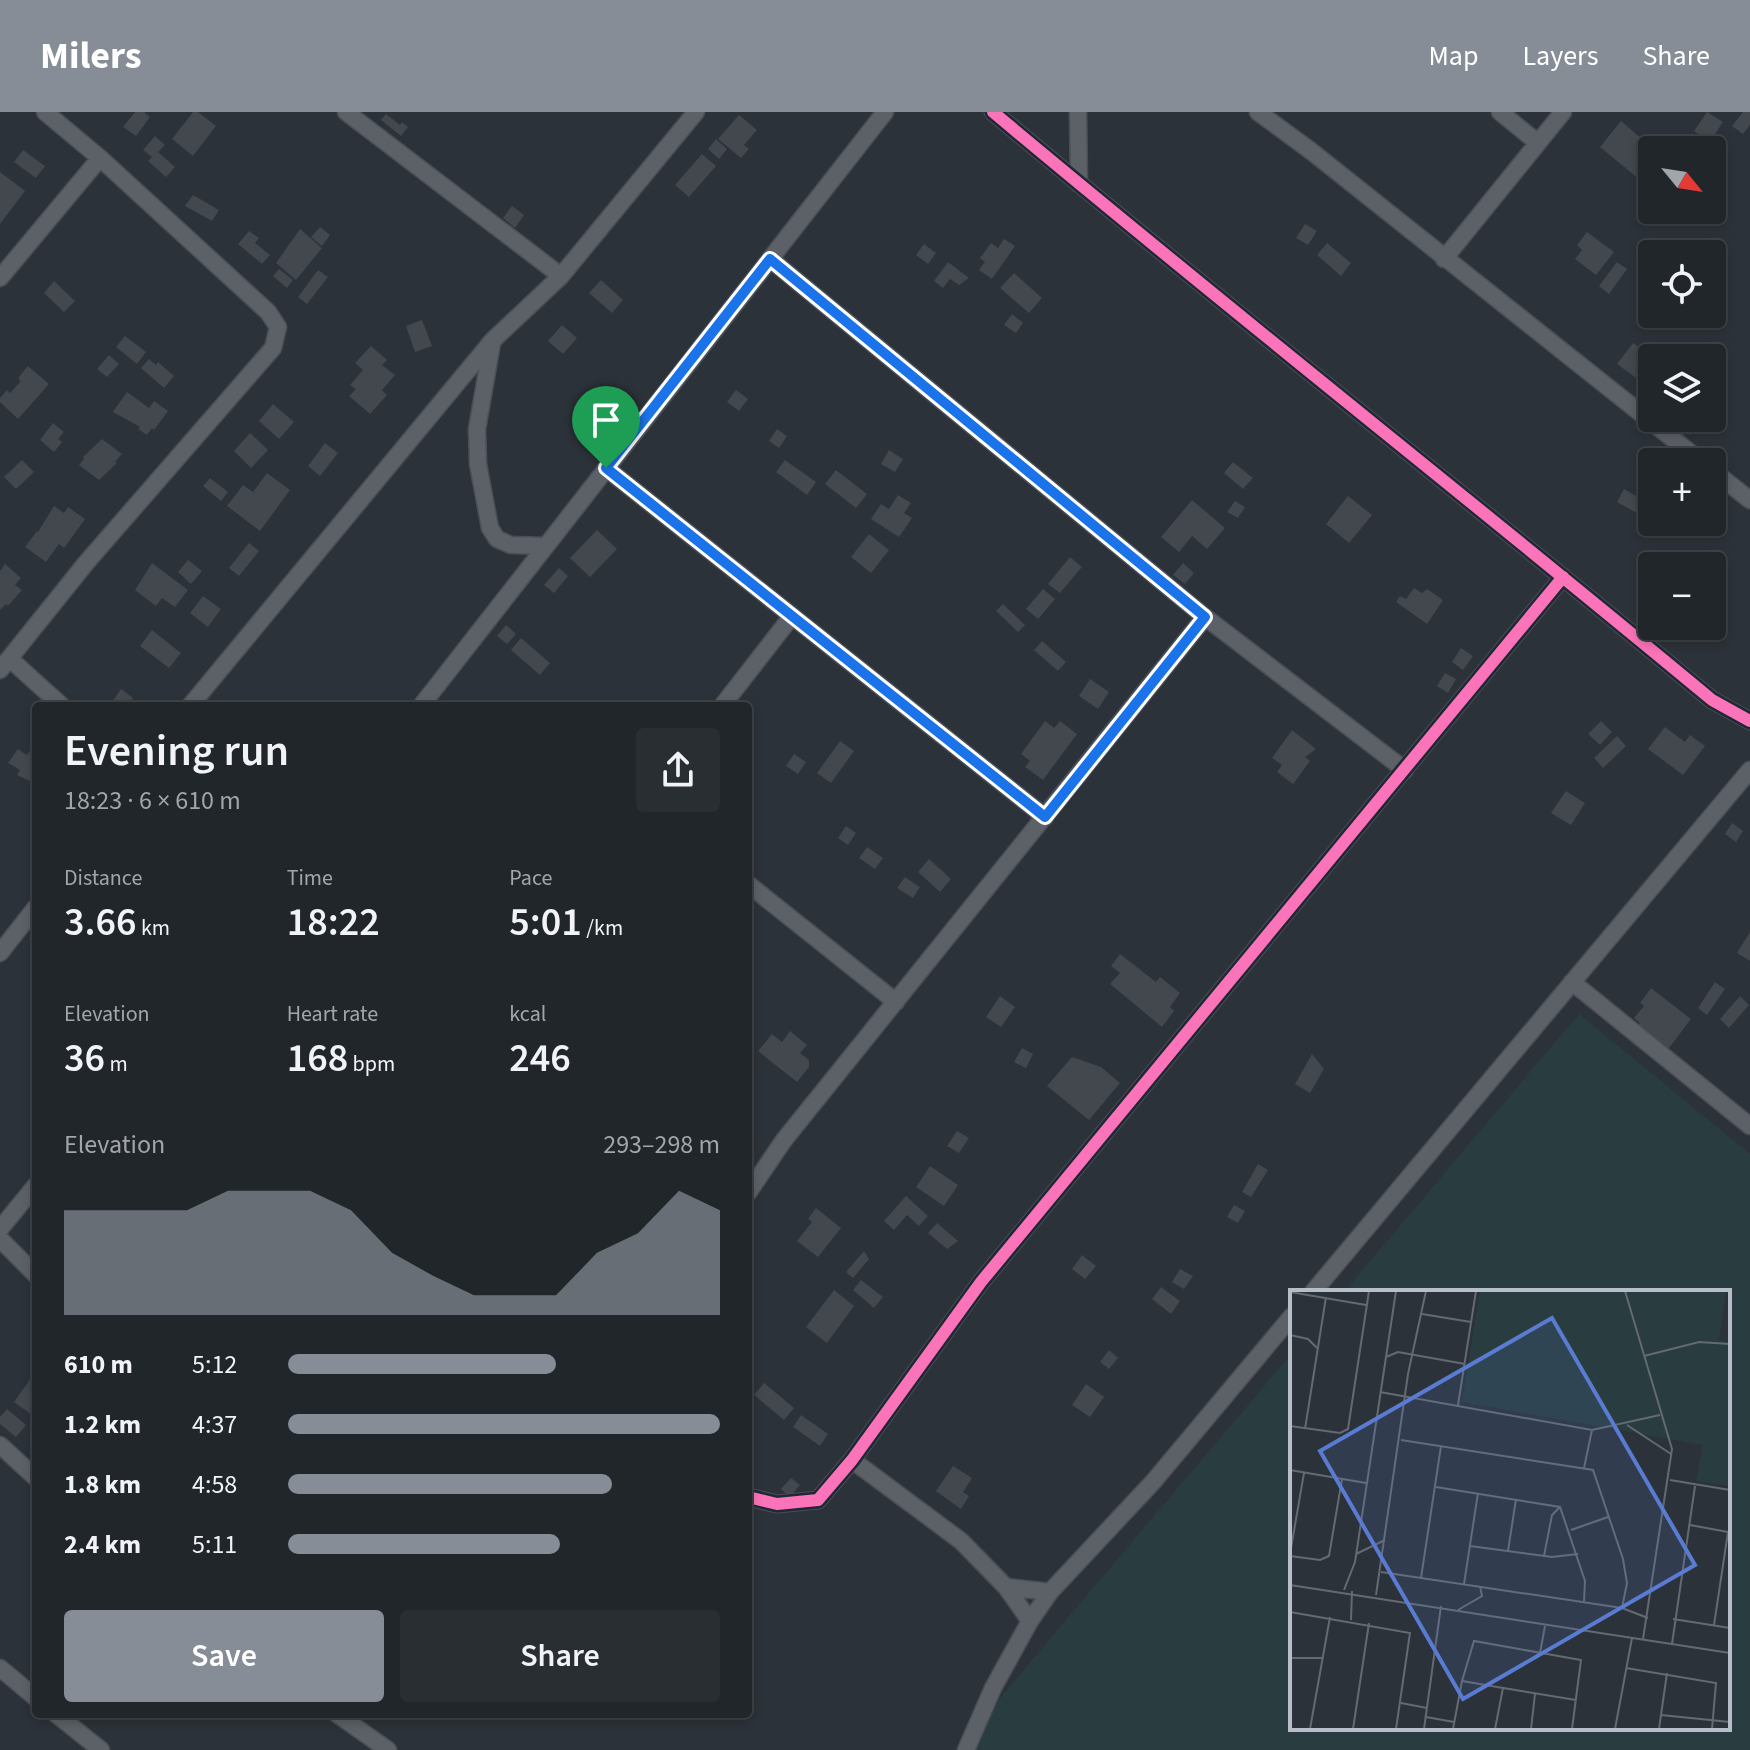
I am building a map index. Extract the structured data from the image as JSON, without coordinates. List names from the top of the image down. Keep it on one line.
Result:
{"north":"bottom right","page":{"header":"Milers","nav":["Map","Layers","Share"],"map_buttons":["+","−"],"heading":["Evening run","18:23 · 6 × 610 m"],"stats":[["Distance","3.66 km"],["Time","18:22"],["Pace","5:01 /km"],["Elevation","36 m"],["Heart rate","168 bpm"],["kcal","246"]],"chart":["Elevation","293–298 m"],"list":[{"name":"610 m","note":"5:12"},{"name":"1.2 km","note":"4:37"},{"name":"1.8 km","note":"4:58"},{"name":"2.4 km","note":"5:11"}],"buttons":["Save","Share"]}}
